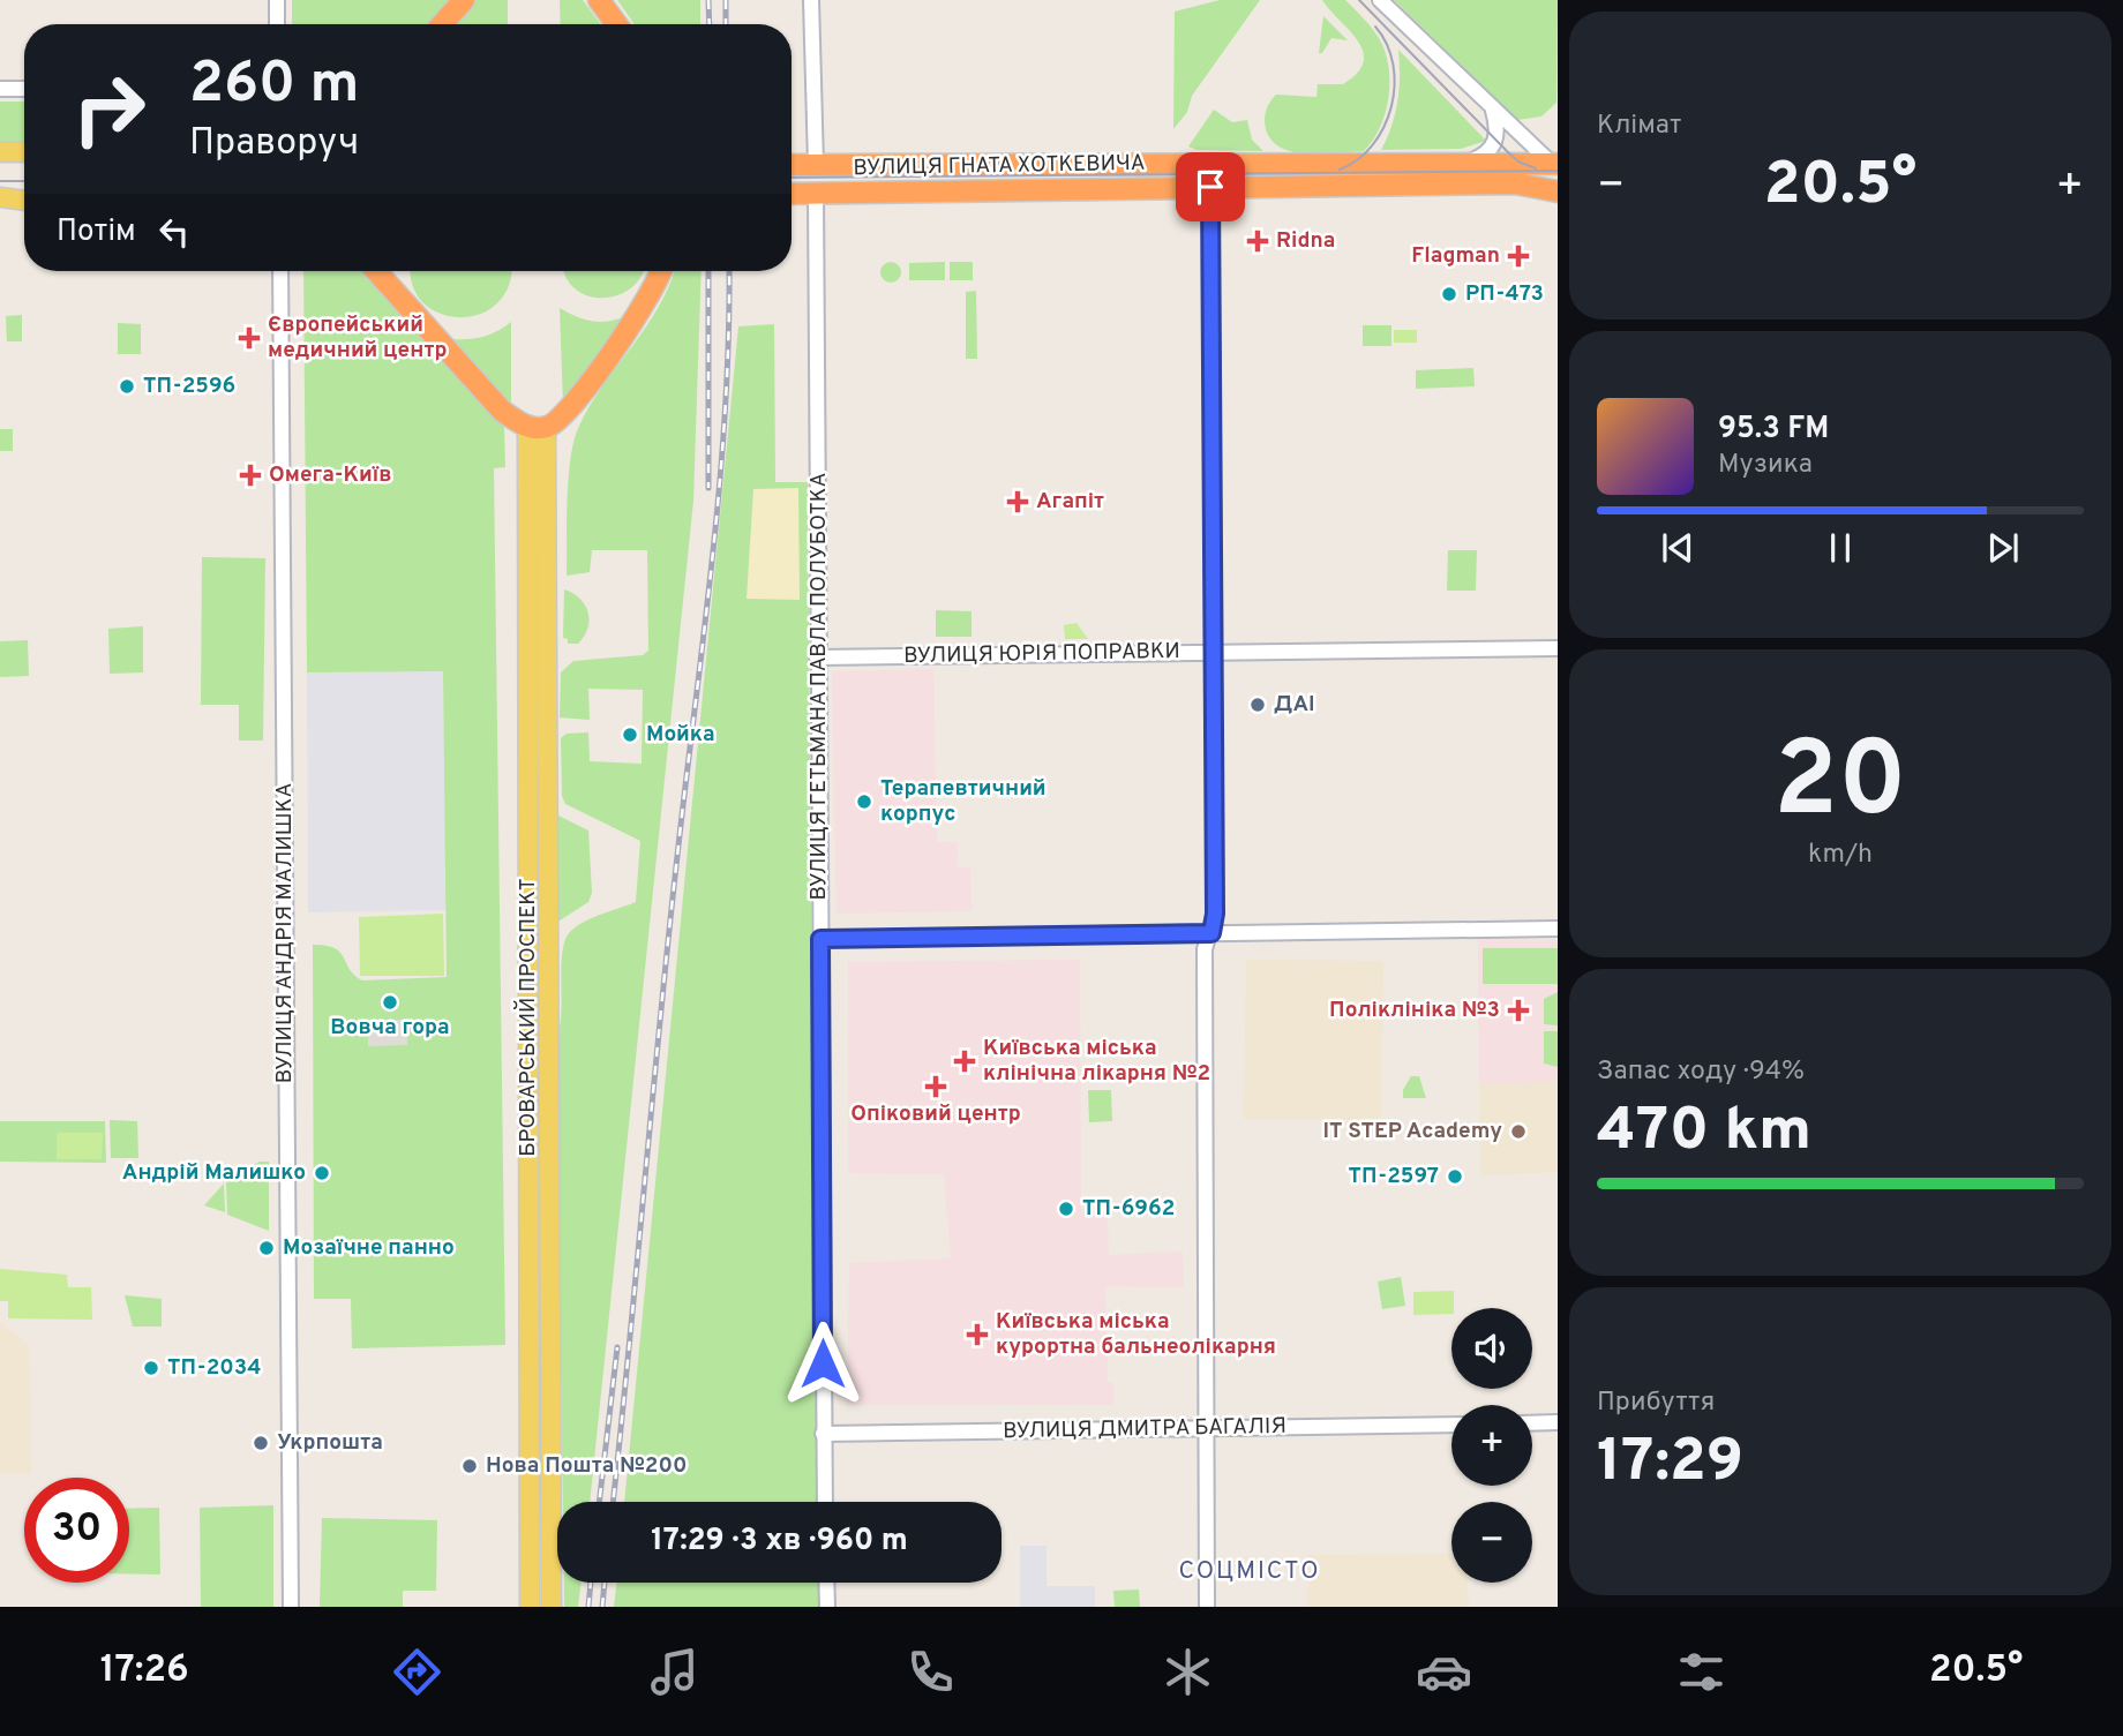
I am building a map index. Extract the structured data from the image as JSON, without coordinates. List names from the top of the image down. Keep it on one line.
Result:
{"streets":{"highway":["ВУЛИЦЯ ГНАТА ХОТКЕВИЧА"],"main road":["БРОВАРСЬКИЙ ПРОСПЕКТ"],"street":["ВУЛИЦЯ ЮРІЯ ПОПРАВКИ","ВУЛИЦЯ ГЕТЬМАНА ПАВЛА ПОЛУБОТКА","ВУЛИЦЯ АНДРІЯ МАЛИШКА","ВУЛИЦЯ ДМИТРА БАГАЛІЯ"]},"crossings":[["ВУЛИЦЯ ГНАТА ХОТКЕВИЧА","ВУЛИЦЯ ГЕТЬМАНА ПАВЛА ПОЛУБОТКА"],["ВУЛИЦЯ ЮРІЯ ПОПРАВКИ","ВУЛИЦЯ ГЕТЬМАНА ПАВЛА ПОЛУБОТКА"],["ВУЛИЦЯ ГЕТЬМАНА ПАВЛА ПОЛУБОТКА","ВУЛИЦЯ ДМИТРА БАГАЛІЯ"]],"districts":["СОЦМІСТО"],"places":{"health":["Ridna","Flagman","Європейський медичний центр","Омега-Київ","Агапіт","Поліклініка №3","Київська міська клінічна лікарня №2","Опіковий центр","Київська міська курортна бальнеолікарня"],"other":["РП-473","ТП-2596","ДАІ","Мойка","Терапевтичний корпус","Вовча гора","IT STEP Academy","Андрій Малишко","ТП-2597","ТП-6962","Мозаїчне панно","ТП-2034","Укрпошта","Нова Пошта №200"]},"page":{"tile":["Клімат",["20","km/h"],["Запас ходу · 94%","470 km"],["Прибуття","17:29"]],"turn":["260 m","Праворуч"],"heat":["−","20.5°","+"],"then":"Потім","song":["95.3 FM","Музика"],"map_buttons":["+","−"],"limit":"30","trip":"17:29 · 3 хв · 960 m","tabs":["17:26","20.5°"]}}
